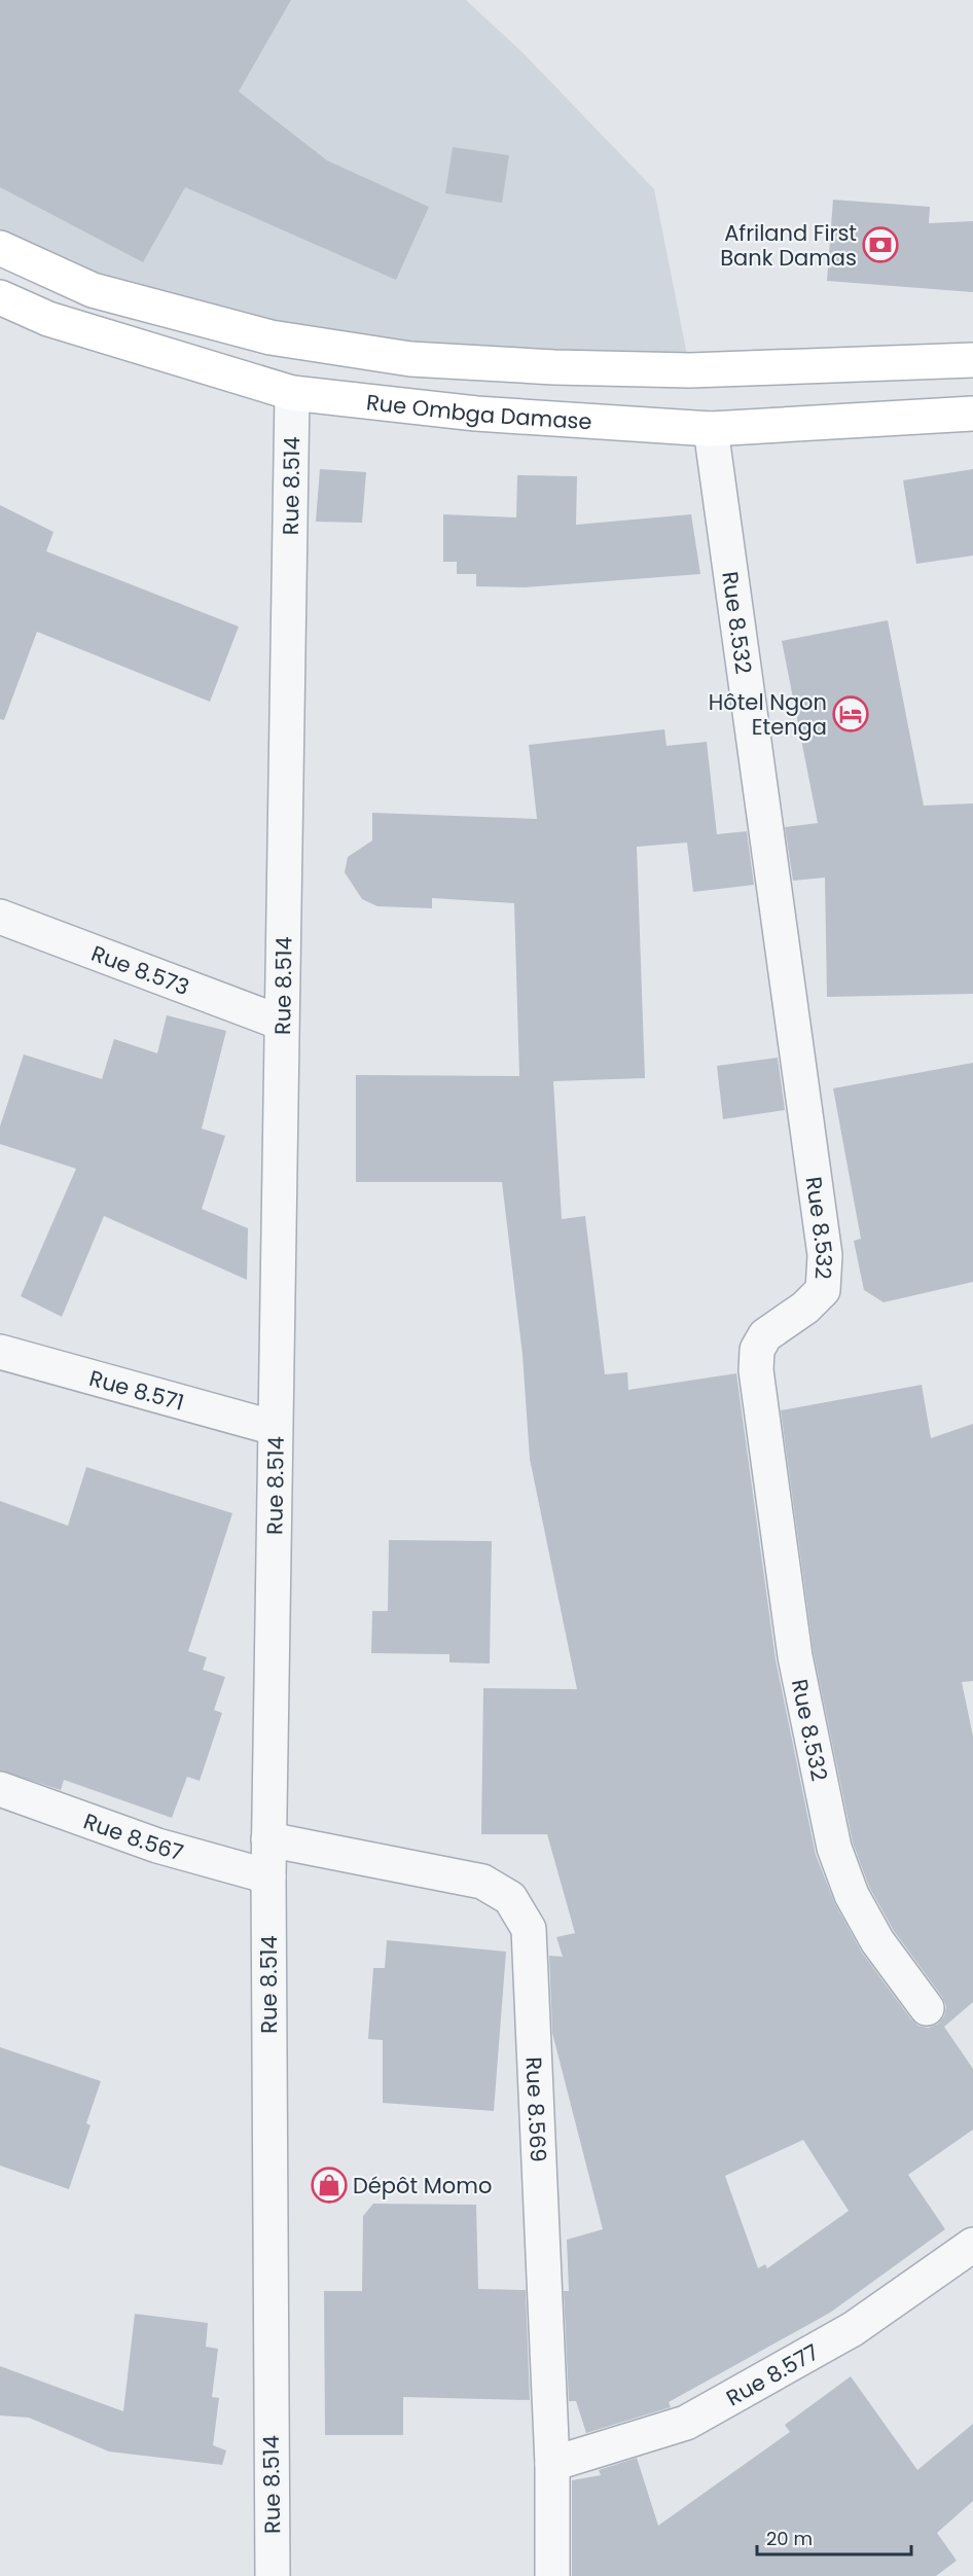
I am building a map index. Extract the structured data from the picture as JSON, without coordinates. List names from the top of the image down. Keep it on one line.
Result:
{"streets":{"main road":["Rue Ombga Damase"],"street":["Rue 8.514","Rue 8.532","Rue 8.573","Rue 8.571","Rue 8.567","Rue 8.569","Rue 8.577"]},"crossings":[["Rue Ombga Damase","Rue 8.514"],["Rue Ombga Damase","Rue 8.532"],["Rue 8.514","Rue 8.573"],["Rue 8.514","Rue 8.571"],["Rue 8.514","Rue 8.567"],["Rue 8.514","Rue 8.569"],["Rue 8.569","Rue 8.577"]],"places":{"bank":["Afriland First Bank Damas"],"hotel":["Hôtel Ngon Etenga"],"shop":["Dépôt Momo"]},"scale_bar":"20 m"}
